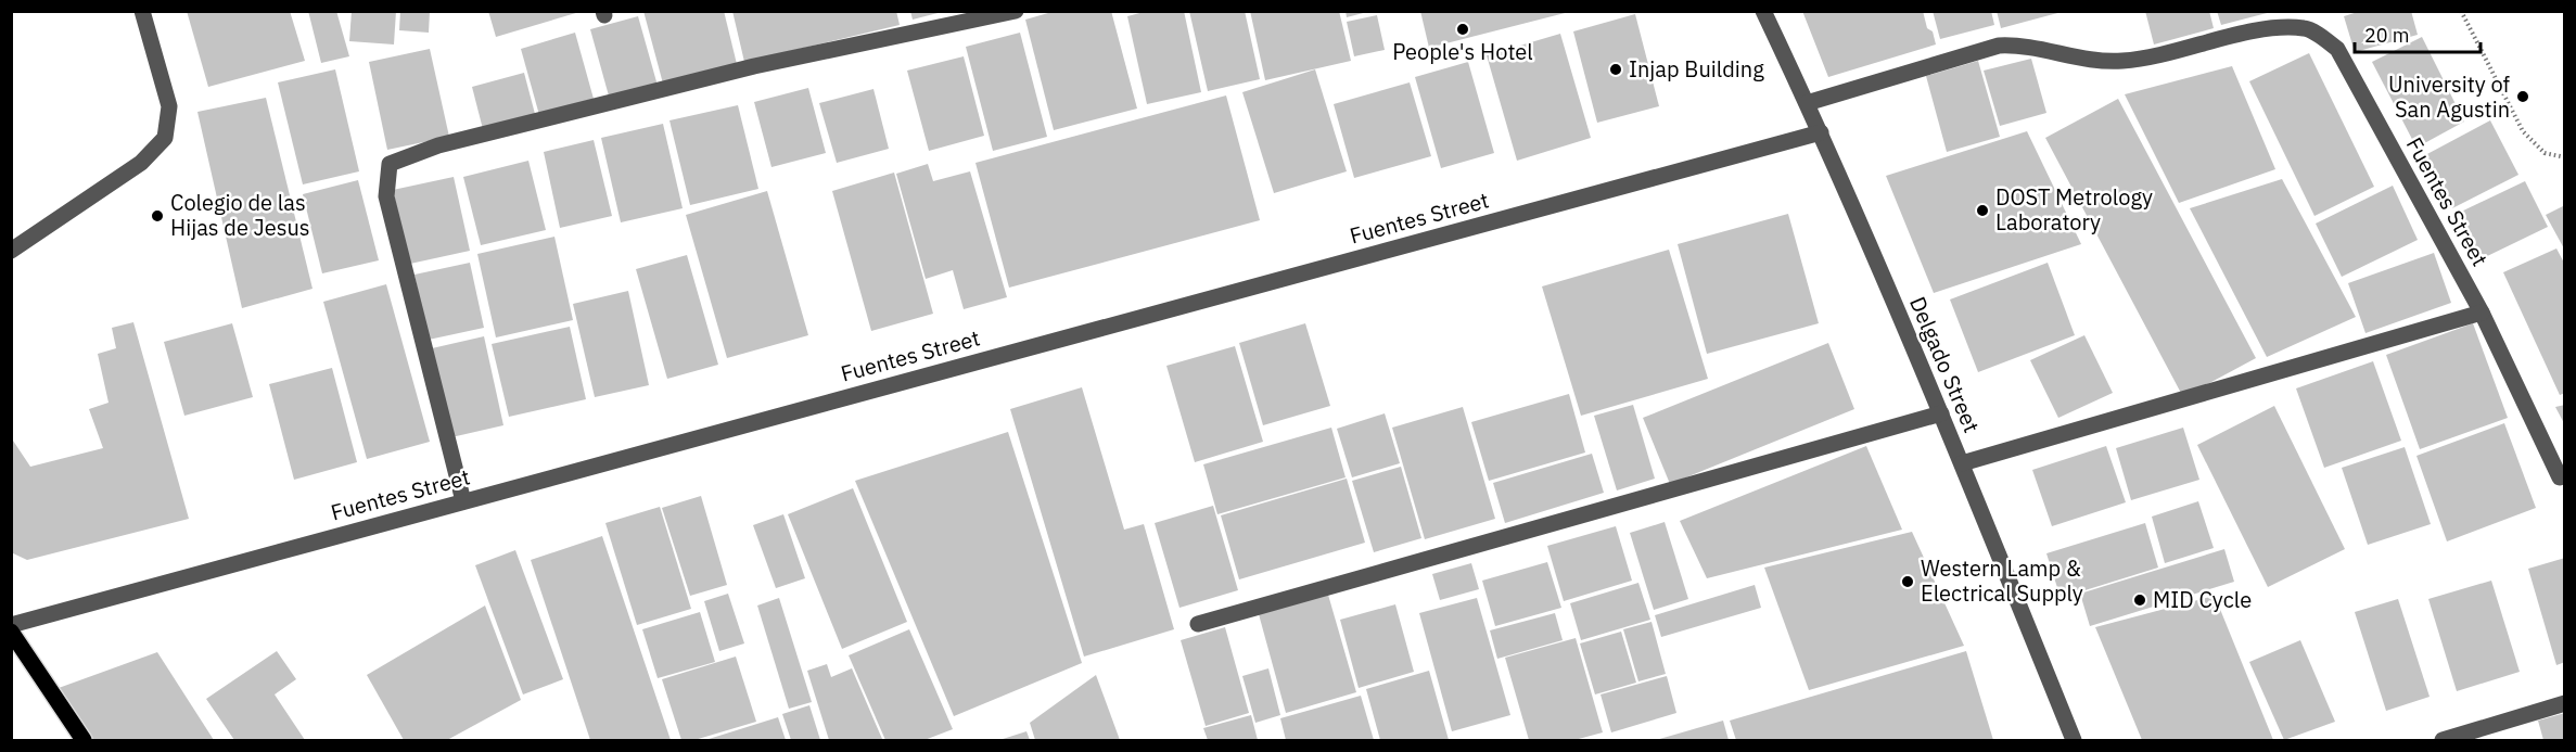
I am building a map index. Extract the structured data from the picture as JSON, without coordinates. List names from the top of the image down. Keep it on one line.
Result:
{"streets":{"street":["Fuentes Street","Delgado Street"]},"crossings":[["Fuentes Street","Delgado Street"]],"places":["People's Hotel","Injap Building","University of San Agustin","DOST Metrology Laboratory","Colegio de las Hijas de Jesus","Western Lamp & Electrical Supply","MID Cycle"],"scale_bar":"20 m"}
